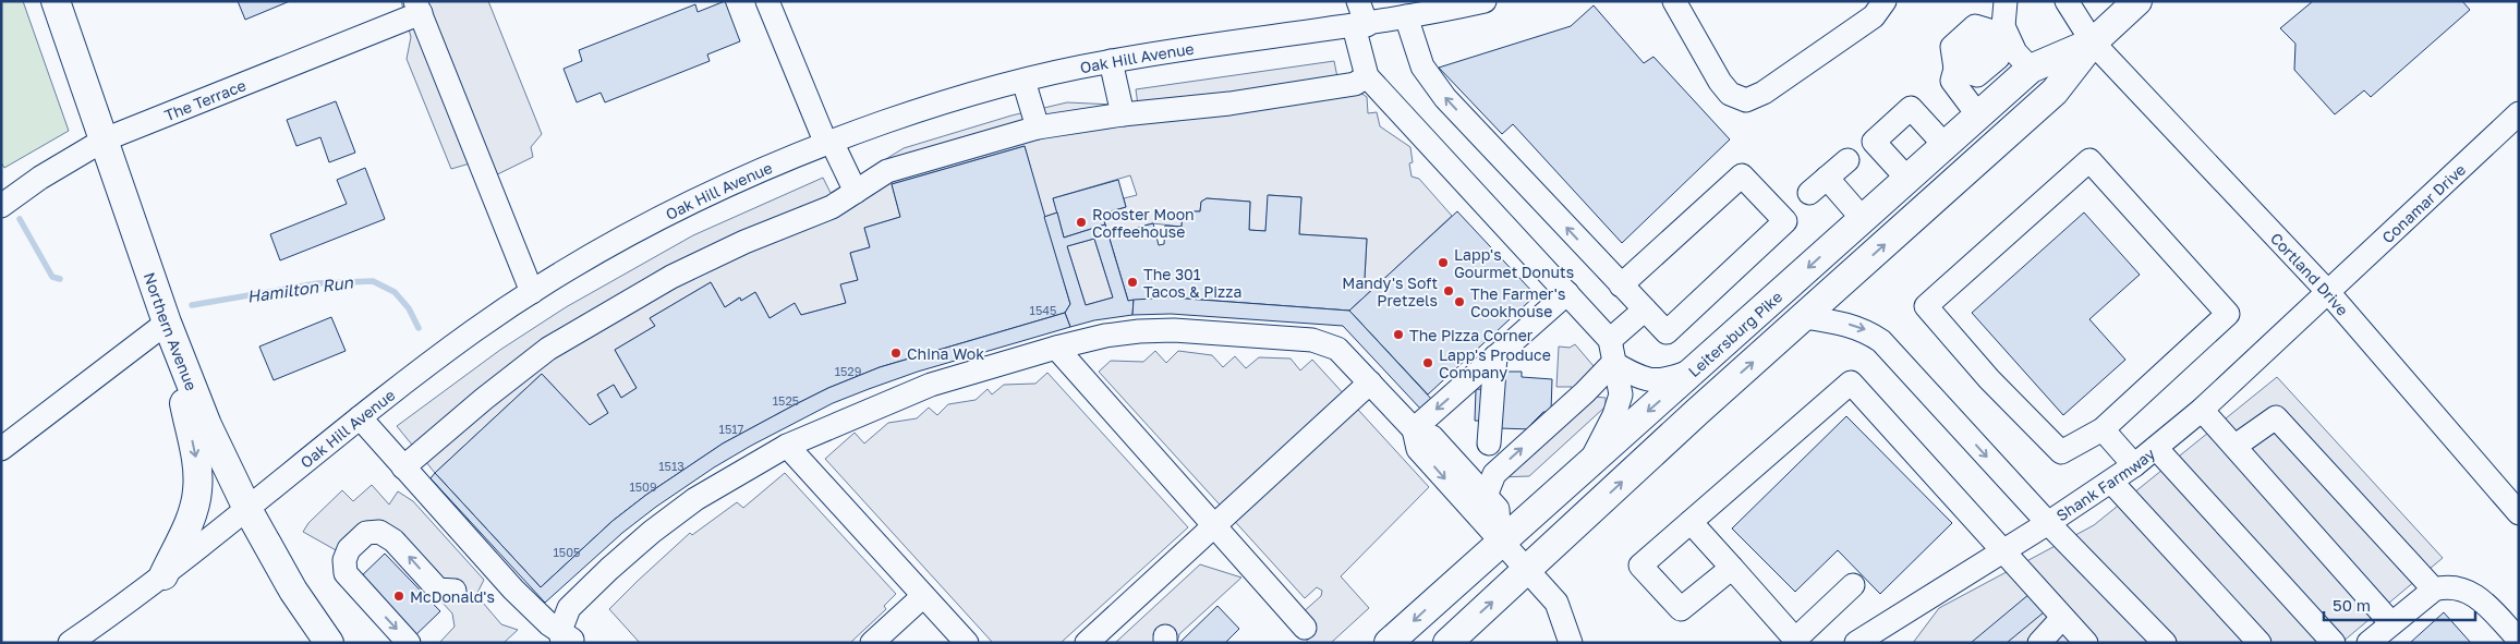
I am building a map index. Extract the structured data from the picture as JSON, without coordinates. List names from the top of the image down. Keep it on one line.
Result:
{"streets":{"main road":["Northern Avenue","Leitersburg Pike"],"street":["Oak Hill Avenue","The Terrace","Conamar Drive","Cortland Drive","Shank Farmway"]},"crossings":[["Oak Hill Avenue","Northern Avenue"],["The Terrace","Northern Avenue"],["Conamar Drive","Cortland Drive"],["Conamar Drive","Shank Farmway"],["Cortland Drive","Leitersburg Pike"],["Cortland Drive","Shank Farmway"]],"water":["Hamilton Run"],"places":["Rooster Moon Coffeehouse","Lapp's Gourmet Donuts","The 301 Tacos & Pizza","Mandy's Soft Pretzels","The Farmer's Cookhouse","The Pizza Corner","China Wok","Lapp's Produce Company","McDonald's"],"house_numbers":["1545","1529","1525","1517","1513","1509","1505"],"scale_bar":"50 m"}
